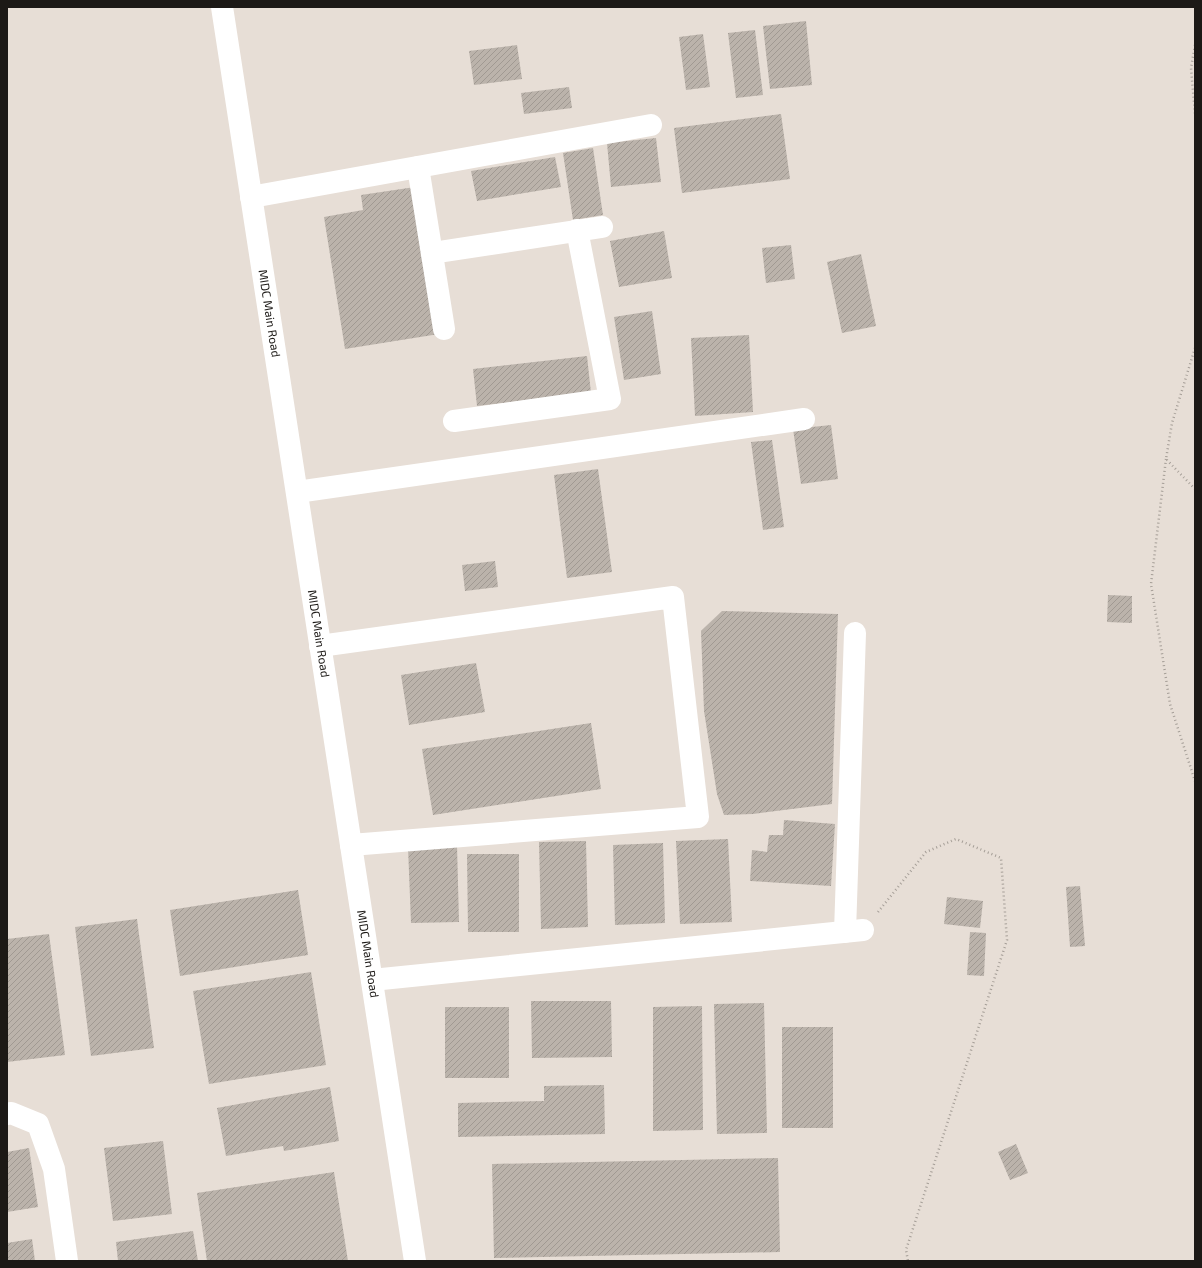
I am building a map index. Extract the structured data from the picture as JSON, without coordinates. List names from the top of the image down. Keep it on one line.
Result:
{"streets":{"street":["MIDC Main Road"]}}
